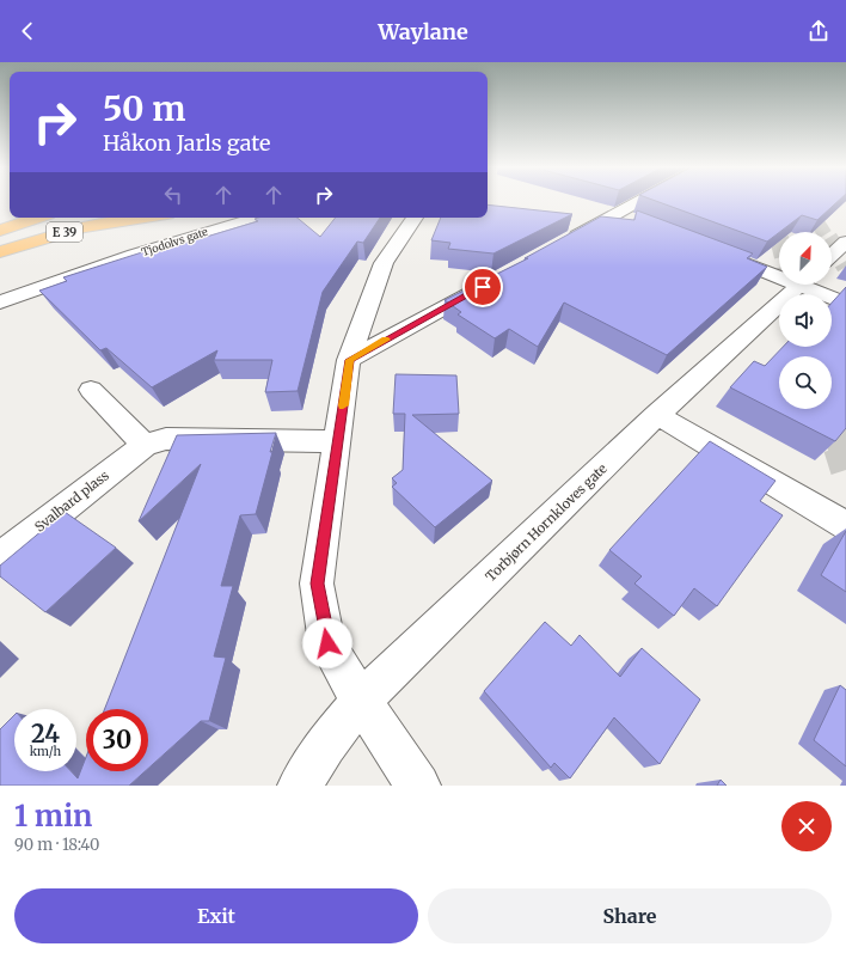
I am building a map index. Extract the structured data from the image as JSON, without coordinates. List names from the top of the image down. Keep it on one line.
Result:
{"streets":{"highway":["E 39"],"street":["Tjodolvs gate","Svalbard plass","Torbjørn Hornkloves gate"]},"north":"top right","page":{"header":"Waylane","turn":["50 m","Håkon Jarls gate"],"speed":"24 km/h","limit":"30","heading":["1 min","90 m · 18:40"],"buttons":["Exit","Share"]}}
